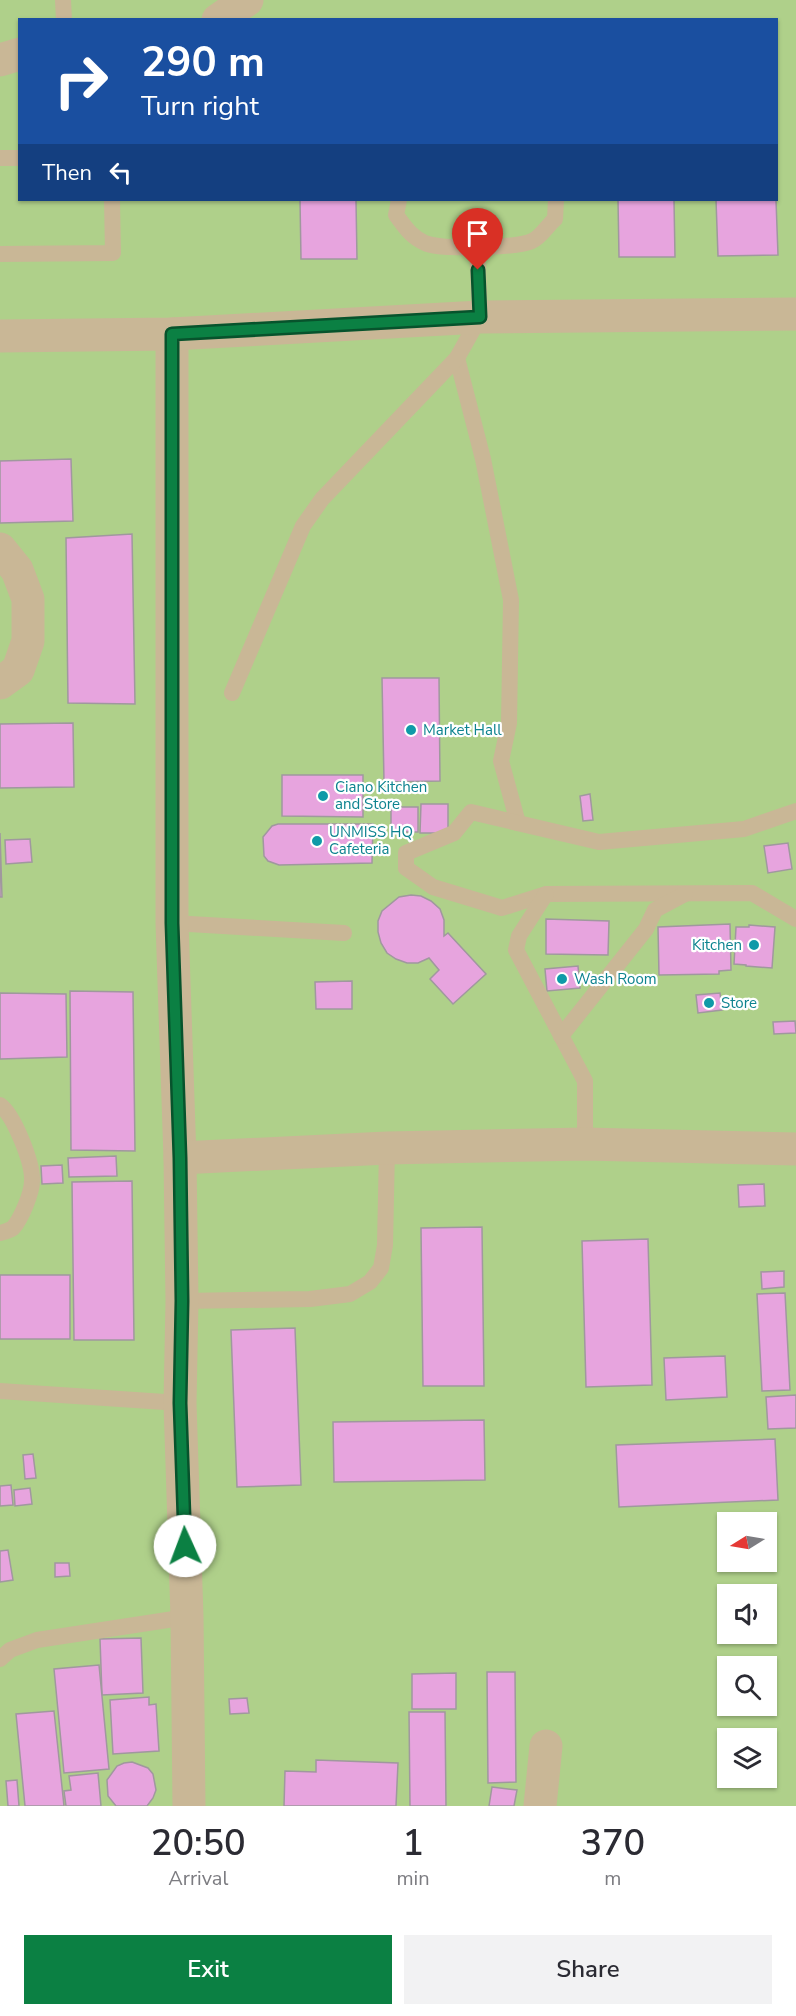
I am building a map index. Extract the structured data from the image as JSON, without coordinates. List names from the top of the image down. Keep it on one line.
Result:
{"places":["Market Hall","Ciano Kitchen and Store","UNMISS HQ Cafeteria","Kitchen","Wash Room","Store"],"north":"left","page":{"turn":["290 m","Turn right"],"then":"Then","eta":["20:50","Arrival","1","min","370","m"],"buttons":["Exit","Share"]}}
